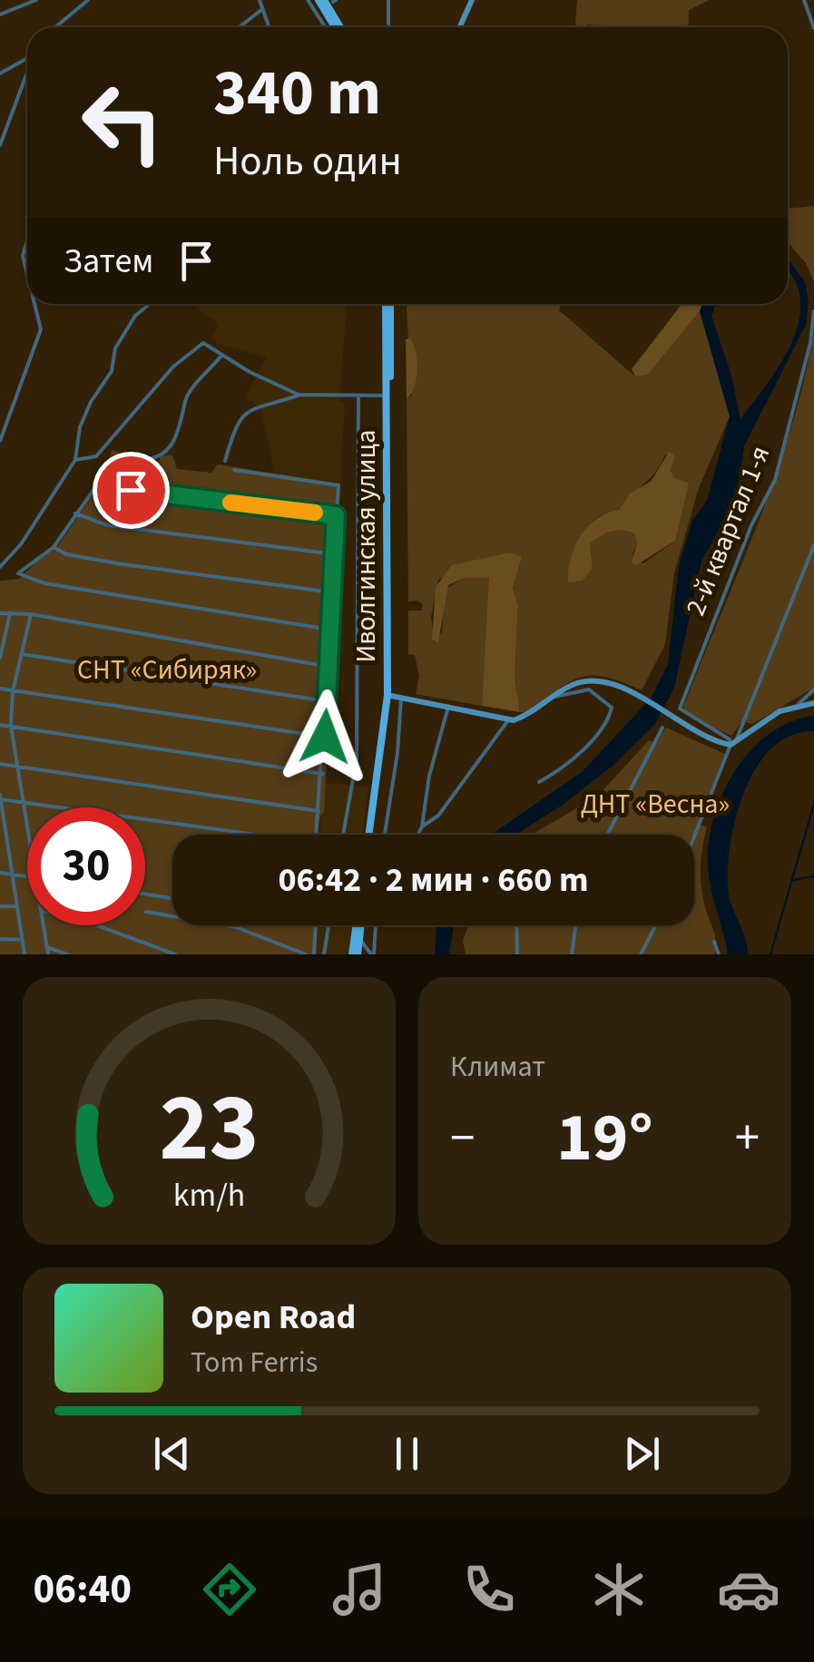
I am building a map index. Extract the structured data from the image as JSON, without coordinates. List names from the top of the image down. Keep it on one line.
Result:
{"streets":{"main road":["Иволгинская улица"],"street":["2-й квартал 1-я"]},"parks":["СНТ «Сибиряк»","ДНТ «Весна»"],"page":{"turn":["340 m","Ноль один"],"then":"Затем","limit":"30","trip":"06:42 · 2 мин · 660 m","tile":"Климат","heat":["−","19°","+"],"song":["Open Road","Tom Ferris"],"tabs":"06:40","gauge":["23","km/h"]}}
